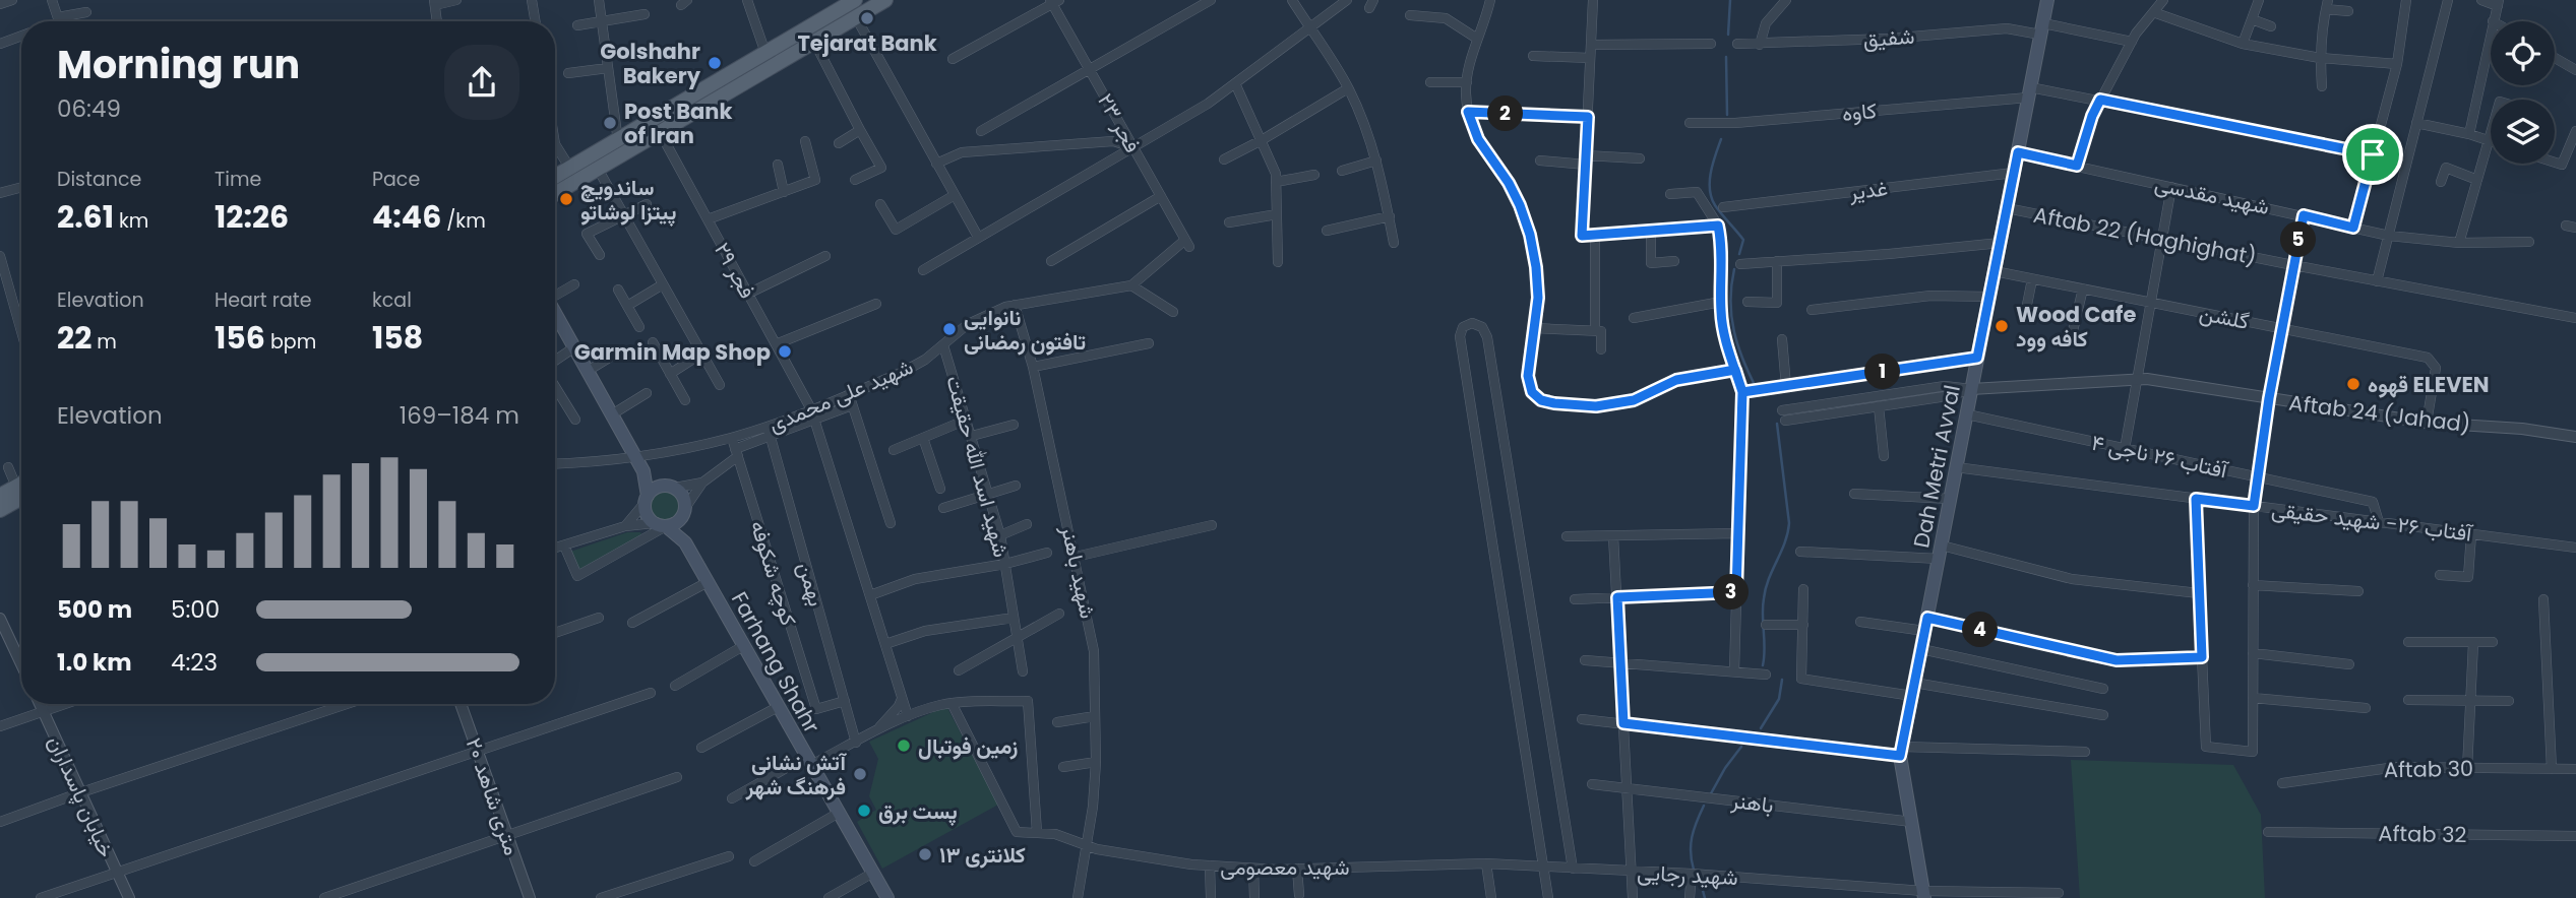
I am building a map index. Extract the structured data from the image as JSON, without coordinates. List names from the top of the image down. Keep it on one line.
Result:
{"streets":{"main road":["Dah Metri Avval","Farhang Shahr"],"street":["شفیق","کاوه","فجر ۲۳","غدیر","شهید مقدسی","Aftab 22 (Haghighat)","فجر ۲۹","گلشن","شهید علی محمدی","Aftab 24 (Jahad)","آفتاب ۲۶ ناجی ۴","شهید اسد الله حقیقت","آفتاب ۲۶- شهید حقیقی","شهید باهنر","کوچه شکوفه","بهمن","Aftab 30","خیابان پاسداران","۲۰ متری شاهد","باهنر","Aftab 32","شهید معصومی","شهید رجایی"]},"crossings":[["شفیق","Dah Metri Avval"],["کاوه","Dah Metri Avval"],["فجر ۲۳","شهید علی محمدی"],["غدیر","Dah Metri Avval"],["شهید مقدسی","Dah Metri Avval"],["Aftab 22 (Haghighat)","Dah Metri Avval"],["فجر ۲۹","شهید علی محمدی"],["گلشن","Aftab 24 (Jahad)"],["گلشن","Dah Metri Avval"],["شهید علی محمدی","شهید اسد الله حقیقت"],["شهید علی محمدی","شهید باهنر"],["شهید علی محمدی","کوچه شکوفه"],["شهید علی محمدی","بهمن"],["Aftab 24 (Jahad)","Dah Metri Avval"],["آفتاب ۲۶ ناجی ۴","Dah Metri Avval"],["آفتاب ۲۶ ناجی ۴","آفتاب ۲۶- شهید حقیقی"],["Dah Metri Avval","آفتاب ۲۶- شهید حقیقی"],["Dah Metri Avval","باهنر"],["Dah Metri Avval","شهید رجایی"],["شهید باهنر","شهید معصومی"],["کوچه شکوفه","بهمن"],["شهید معصومی","شهید رجایی"]],"places":["Tejarat Bank","Golshahr Bakery","Post Bank of Iran","ساندویچ پیتزا لوشاتو","Wood Cafe کافه وود","نانوایی تافتون رمضانی","Garmin Map Shop","قهوه ELEVEN","زمین فوتبال","آتش نشانی فرهنگ شهر","پست برق","کلانتری ۱۳"],"page":{"heading":["Morning run","06:49"],"pins":["2","5","1","3","4"],"stats":[["Distance","2.61 km"],["Time","12:26"],["Pace","4:46 /km"],["Elevation","22 m"],["Heart rate","156 bpm"],["kcal","158"]],"chart":["Elevation","169–184 m"],"list":[{"name":"500 m","note":"5:00"},{"name":"1.0 km","note":"4:23"}]}}
